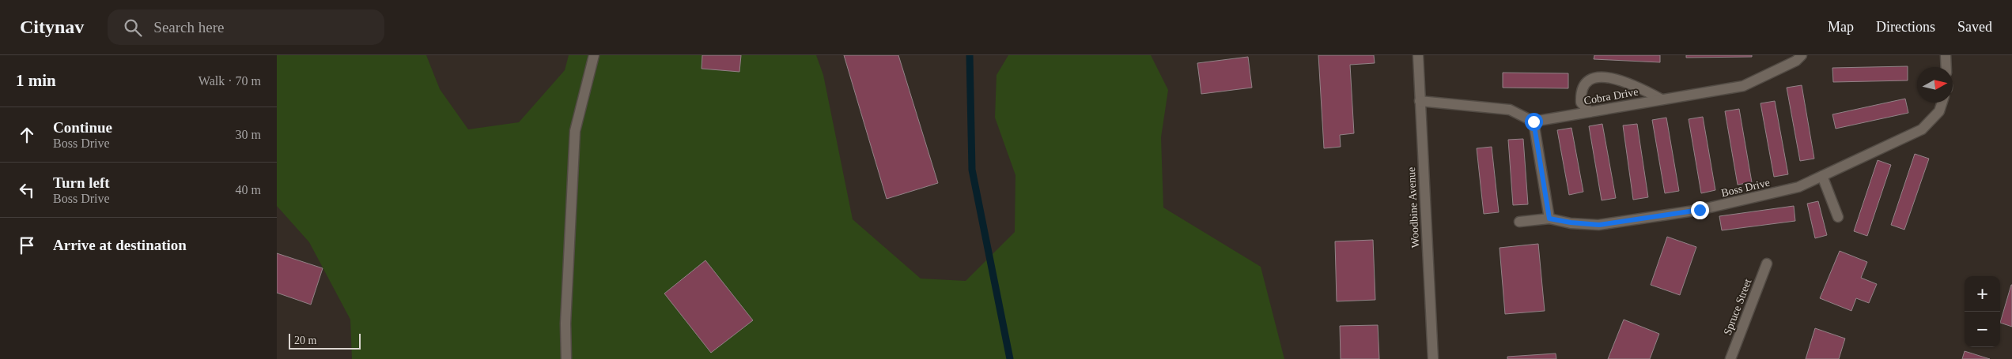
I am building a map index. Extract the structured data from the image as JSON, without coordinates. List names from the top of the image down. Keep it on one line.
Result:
{"streets":{"street":["Cobra Drive","Boss Drive","Woodbine Avenue","Spruce Street"]},"scale_bar":"20 m","north":"right","page":{"header":"Citynav","search":"Search here","nav":["Map","Directions","Saved"],"heading":["1 min","Walk · 70 m"],"list":[["Continue","Boss Drive","30 m"],["Turn left","Boss Drive","40 m"],"Arrive at destination"],"map_buttons":["+","−"],"scale":"20 m"}}
